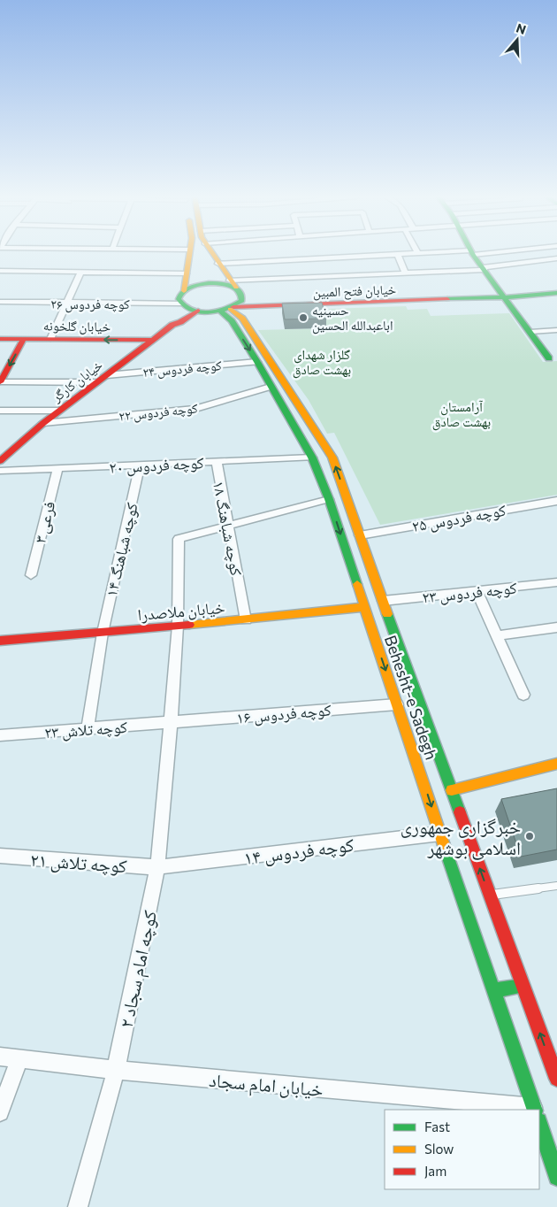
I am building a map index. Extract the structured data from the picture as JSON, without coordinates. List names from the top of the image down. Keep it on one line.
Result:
{"streets":{"street":["خیابان فتح المبین","کوچه فردوس ۲۶","خیابان گلخونه","کوچه فردوس ۲۴","خیابان کارگر","کوچه فردوس ۲۲","کوچه فردوس ۲۰","کوچه فردوس ۲۵","فرعی ۳","کوچه شباهنگ ۱۸","کوچه شباهنگ ۱۴","کوچه فردوس ۲۳","خیابان ملاصدرا","Behesht-e Sadegh","کوچه فردوس ۱۶","کوچه تلاش ۲۳","کوچه فردوس ۱۴","کوچه تلاش ۲۱","کوچه امام سجاد ۲","خیابان امام سجاد"]},"crossings":[["خیابان فتح المبین","کوچه فردوس ۲۶"],["خیابان فتح المبین","خیابان کارگر"],["خیابان فتح المبین","Behesht-e Sadegh"],["کوچه فردوس ۲۶","خیابان کارگر"],["خیابان گلخونه","خیابان کارگر"],["کوچه فردوس ۲۴","خیابان کارگر"],["کوچه فردوس ۲۴","Behesht-e Sadegh"],["خیابان کارگر","کوچه فردوس ۲۲"],["کوچه فردوس ۲۲","Behesht-e Sadegh"],["کوچه فردوس ۲۰","فرعی ۳"],["کوچه فردوس ۲۰","کوچه شباهنگ ۱۸"],["کوچه فردوس ۲۰","کوچه شباهنگ ۱۴"],["کوچه فردوس ۲۰","Behesht-e Sadegh"],["کوچه فردوس ۲۵","Behesht-e Sadegh"],["کوچه شباهنگ ۱۸","خیابان ملاصدرا"],["کوچه شباهنگ ۱۸","کوچه امام سجاد ۲"],["کوچه شباهنگ ۱۴","خیابان ملاصدرا"],["کوچه شباهنگ ۱۴","کوچه تلاش ۲۳"],["کوچه فردوس ۲۳","Behesht-e Sadegh"],["خیابان ملاصدرا","Behesht-e Sadegh"],["خیابان ملاصدرا","کوچه امام سجاد ۲"],["Behesht-e Sadegh","کوچه فردوس ۱۶"],["Behesht-e Sadegh","کوچه فردوس ۱۴"],["کوچه فردوس ۱۶","کوچه تلاش ۲۳"],["کوچه فردوس ۱۶","کوچه امام سجاد ۲"],["کوچه تلاش ۲۳","کوچه امام سجاد ۲"],["کوچه فردوس ۱۴","کوچه تلاش ۲۱"],["کوچه فردوس ۱۴","کوچه امام سجاد ۲"],["کوچه تلاش ۲۱","کوچه امام سجاد ۲"],["کوچه امام سجاد ۲","خیابان امام سجاد"]],"parks":["گلزار شهدای بهشت صادق","آرامستان بهشت صادق"],"places":["حسینیه اباعبدالله الحسین","خبرگزاری جمهوری اسلامی بوشهر"],"legend":["Fast","Slow","Jam"],"north":"top"}
